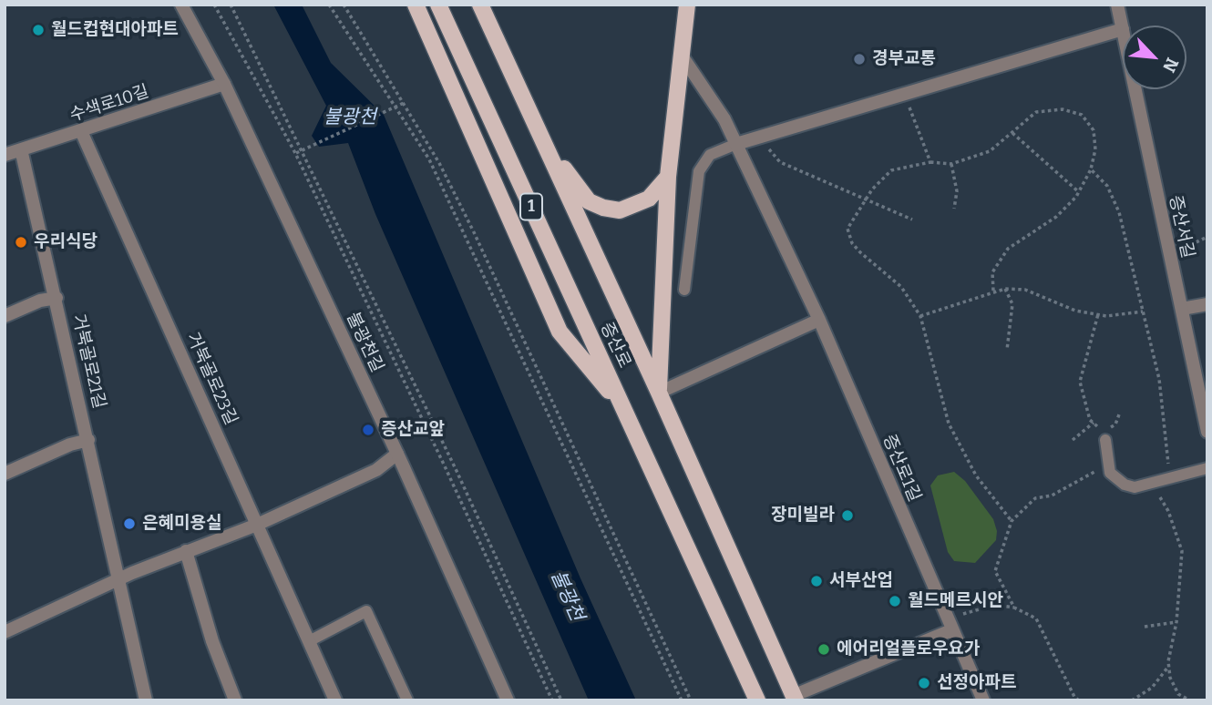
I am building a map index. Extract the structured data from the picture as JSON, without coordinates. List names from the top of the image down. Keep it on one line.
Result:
{"streets":{"main road":["1","증산로"],"street":["수색로10길","증산서길","불광천길","거북골로21길","거북골로23길","증산로1길"]},"crossings":[["수색로10길","불광천길"],["수색로10길","거북골로21길"],["수색로10길","거북골로23길"]],"water":["불광천"],"places":["월드컵현대아파트","경부교통","우리식당","증산교앞","장미빌라","은혜미용실","서부산업","월드메르시안","에어리얼플로우요가","선정아파트"],"north":"bottom right"}
